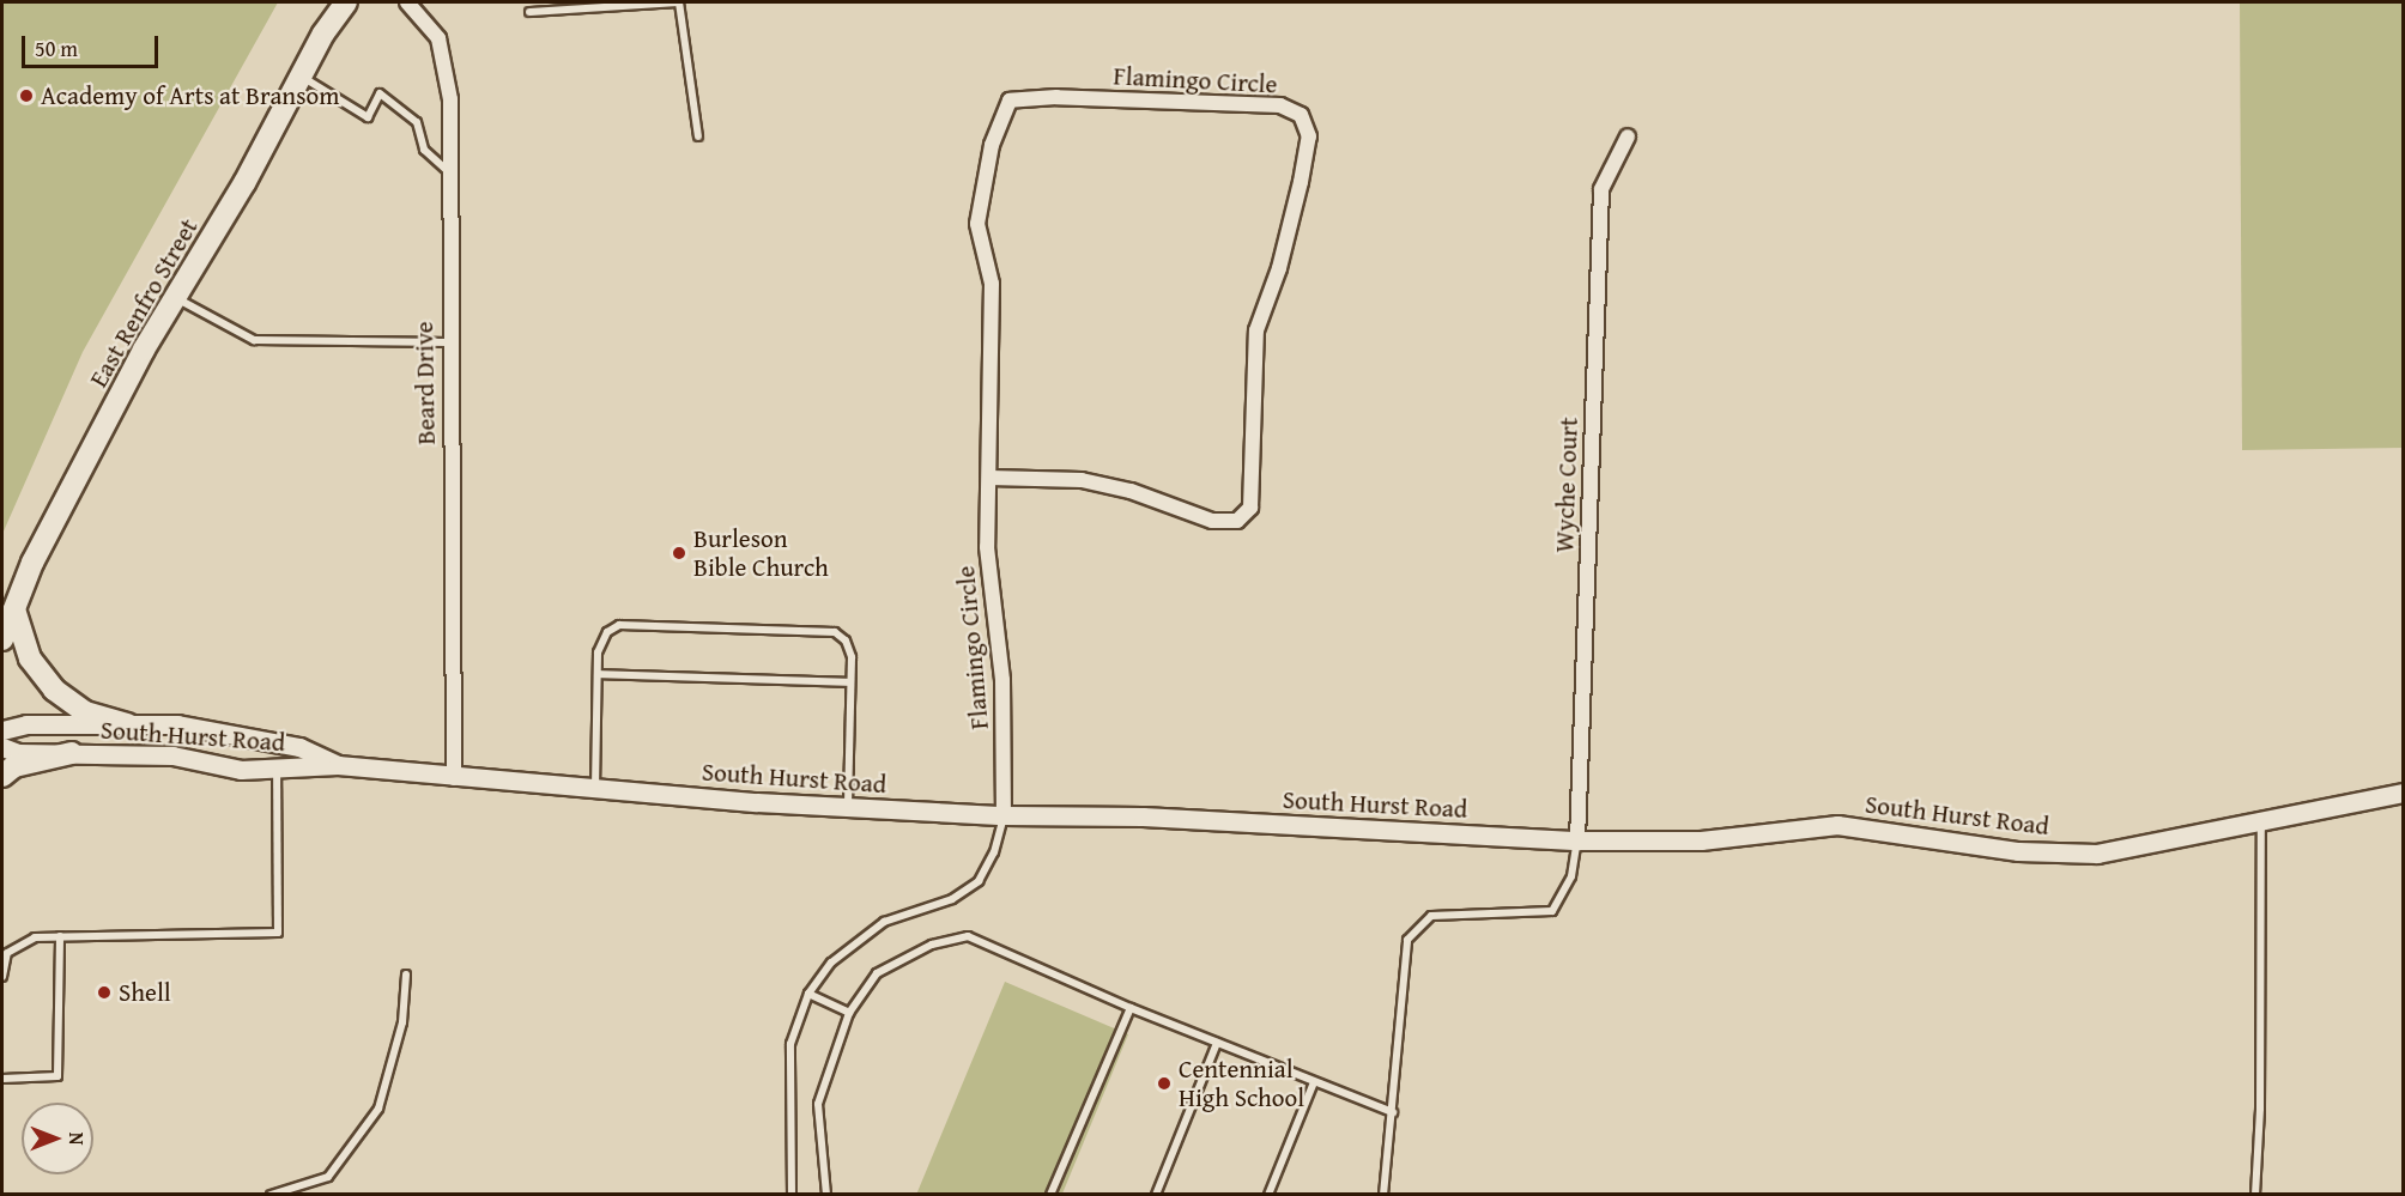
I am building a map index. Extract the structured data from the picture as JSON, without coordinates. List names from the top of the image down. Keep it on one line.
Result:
{"streets":{"main road":["East Renfro Street"],"street":["Flamingo Circle","Beard Drive","Wyche Court","South Hurst Road"]},"crossings":[["Flamingo Circle","South Hurst Road"],["Beard Drive","South Hurst Road"],["Wyche Court","South Hurst Road"]],"places":["Academy of Arts at Bransom","Burleson Bible Church","Shell","Centennial High School"],"scale_bar":"50 m","north":"right"}
